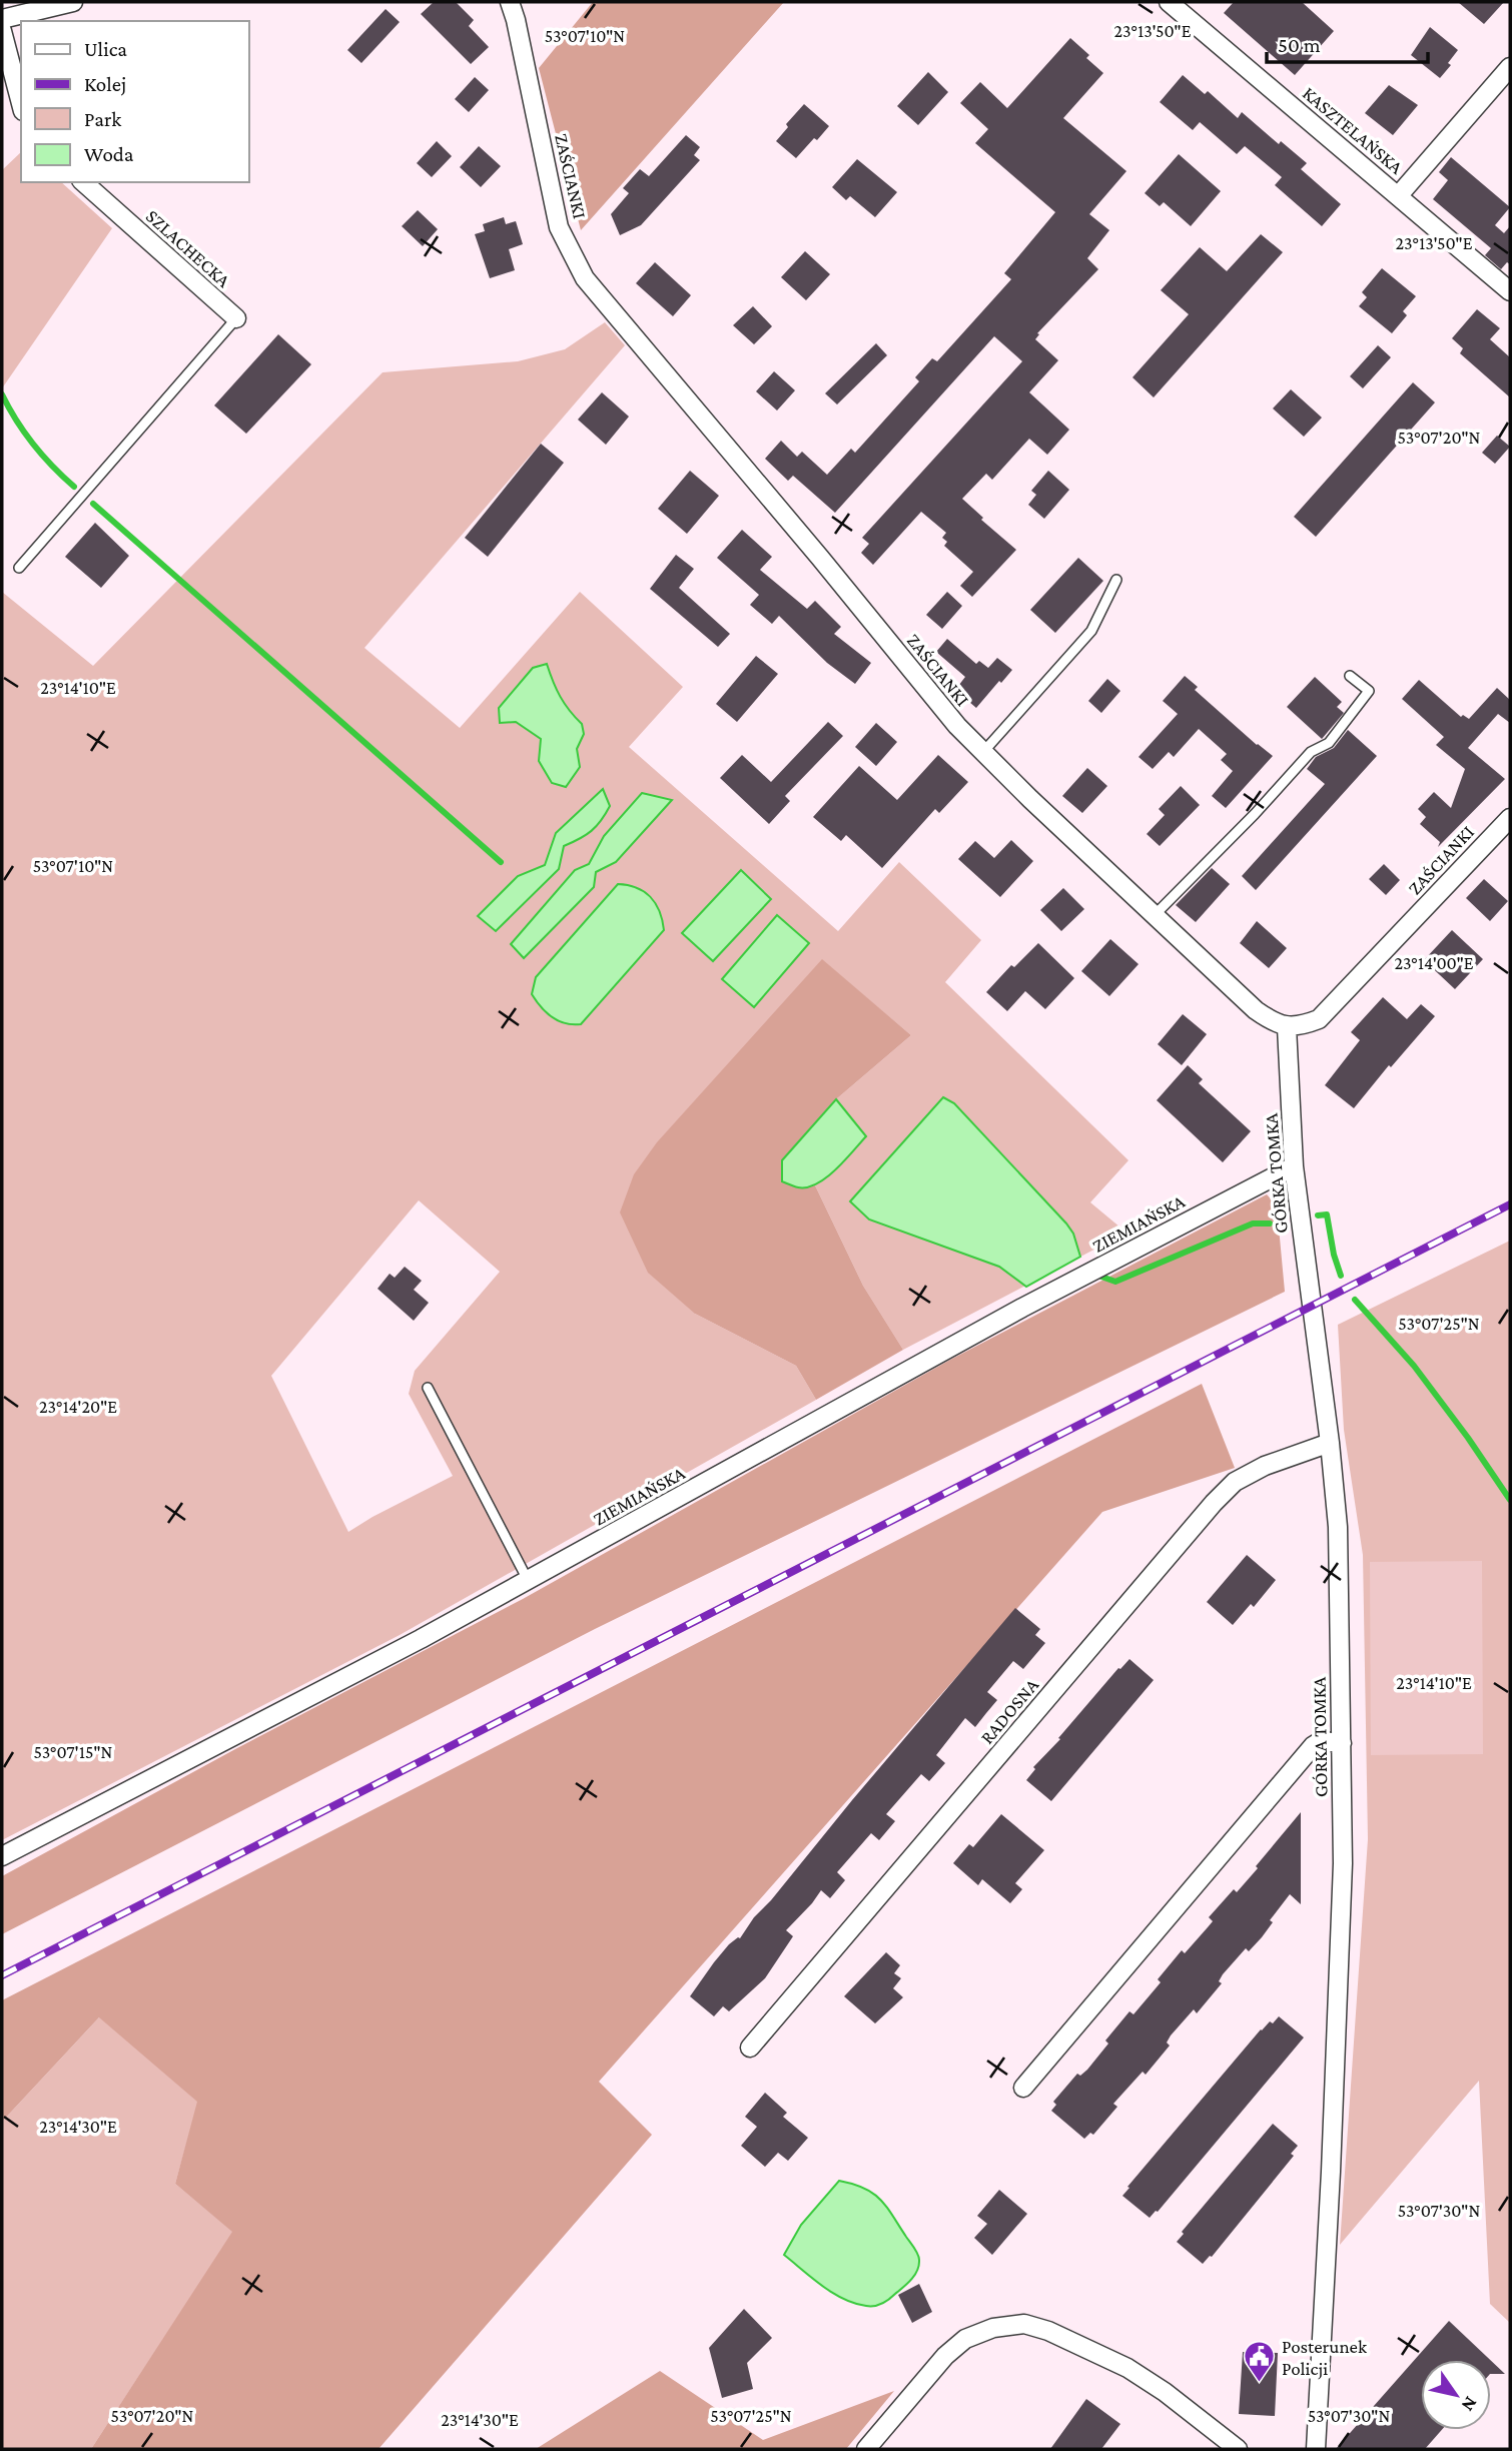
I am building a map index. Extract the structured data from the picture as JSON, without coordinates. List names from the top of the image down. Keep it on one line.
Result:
{"streets":{"street":["KASZTELAŃSKA","ZAŚCIANKI","SZLACHECKA","GÓRKA TOMKA","ZIEMIAŃSKA","RADOSNA"]},"crossings":[["ZAŚCIANKI","GÓRKA TOMKA"],["GÓRKA TOMKA","ZIEMIAŃSKA"],["GÓRKA TOMKA","RADOSNA"]],"places":{"public building":["Posterunek Policji"]},"legend":["Ulica","Kolej","Park","Woda"],"scale_bar":"50 m","north":"bottom right","coordinates":["23°13'50\"E","53°07'10\"N","53°07'20\"N","23°14'10\"E","23°14'00\"E","53°07'25\"N","23°14'20\"E","53°07'15\"N","23°14'30\"E","53°07'30\"N"]}
